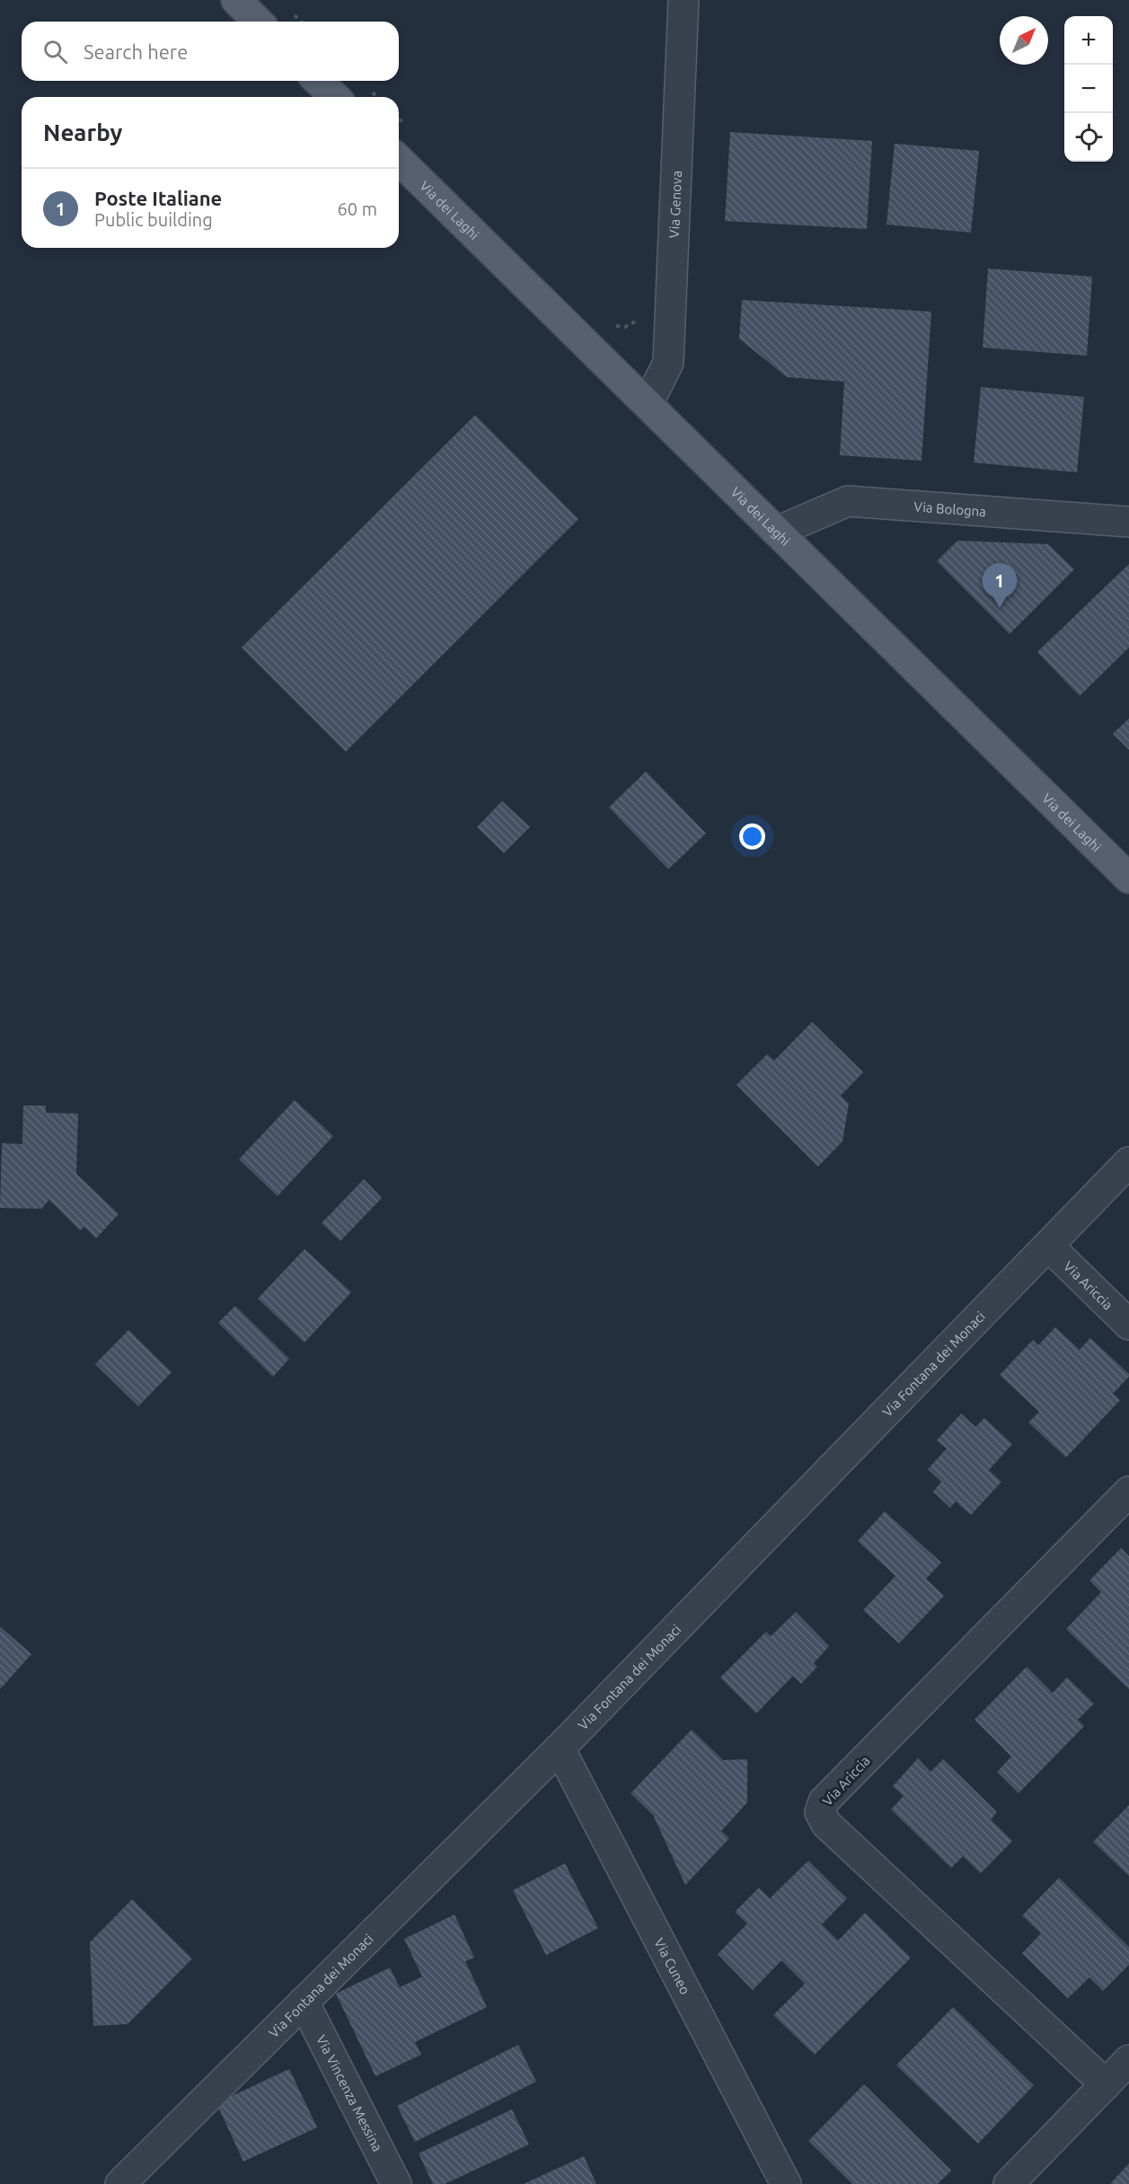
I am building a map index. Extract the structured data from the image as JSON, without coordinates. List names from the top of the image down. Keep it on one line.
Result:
{"streets":{"main road":["Via dei Laghi"],"street":["Via Genova","Via Bologna","Via Ariccia","Via Fontana dei Monaci","Via Cuneo","Via Vincenza Messina"]},"crossings":[["Via Genova","Via dei Laghi"],["Via dei Laghi","Via Bologna"],["Via Ariccia","Via Fontana dei Monaci"],["Via Fontana dei Monaci","Via Cuneo"],["Via Fontana dei Monaci","Via Vincenza Messina"]],"north":"top right","page":{"map_buttons":["+","−"],"search":"Search here","heading":"Nearby","list":[{"mark":"1","name":"Poste Italiane","note":"Public building","value":"60 m"}],"pins":"1"}}
